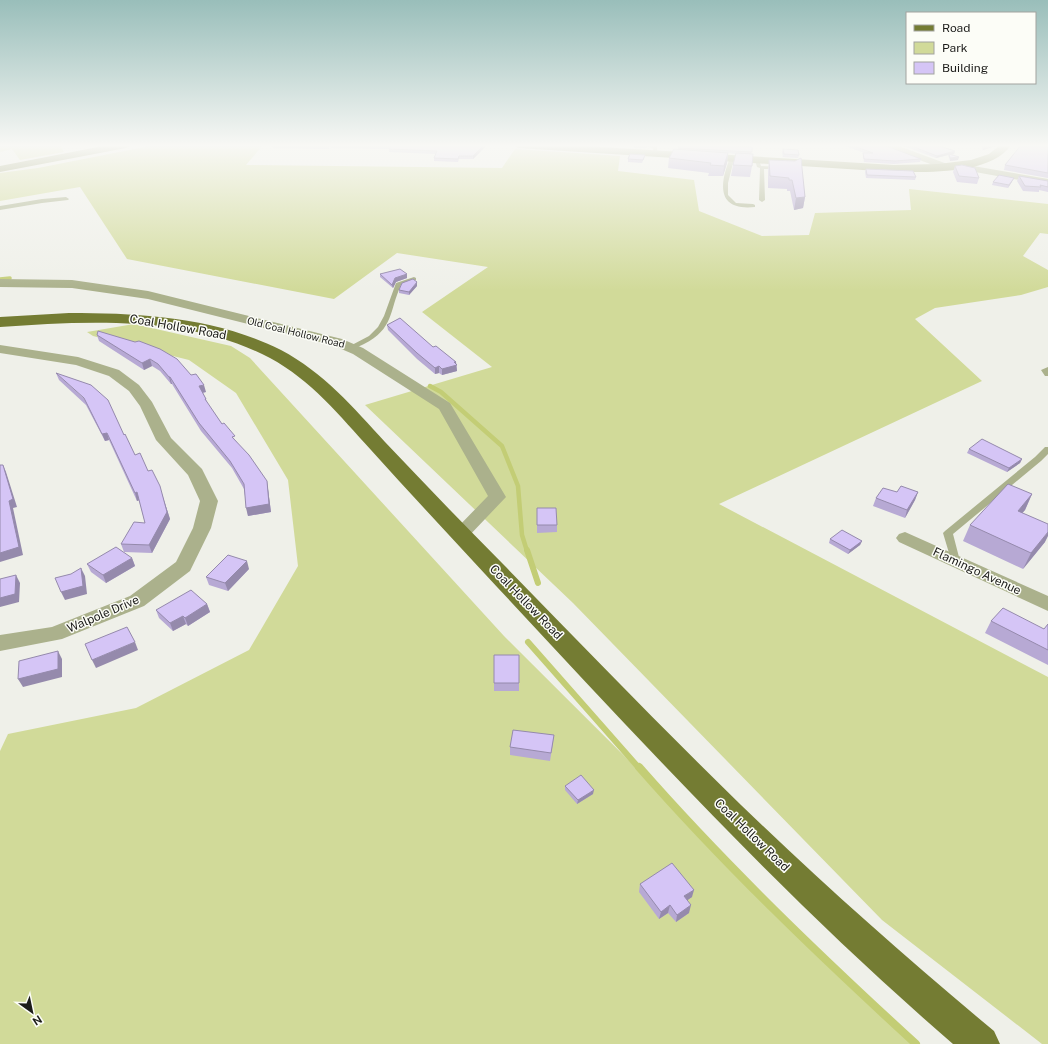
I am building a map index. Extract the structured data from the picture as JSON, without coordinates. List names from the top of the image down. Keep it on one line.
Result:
{"streets":{"main road":["Coal Hollow Road"],"street":["Old Coal Hollow Road","Flamingo Avenue","Walpole Drive"]},"crossings":[["Coal Hollow Road","Old Coal Hollow Road"]],"legend":["Road","Park","Building"],"north":"bottom right"}
